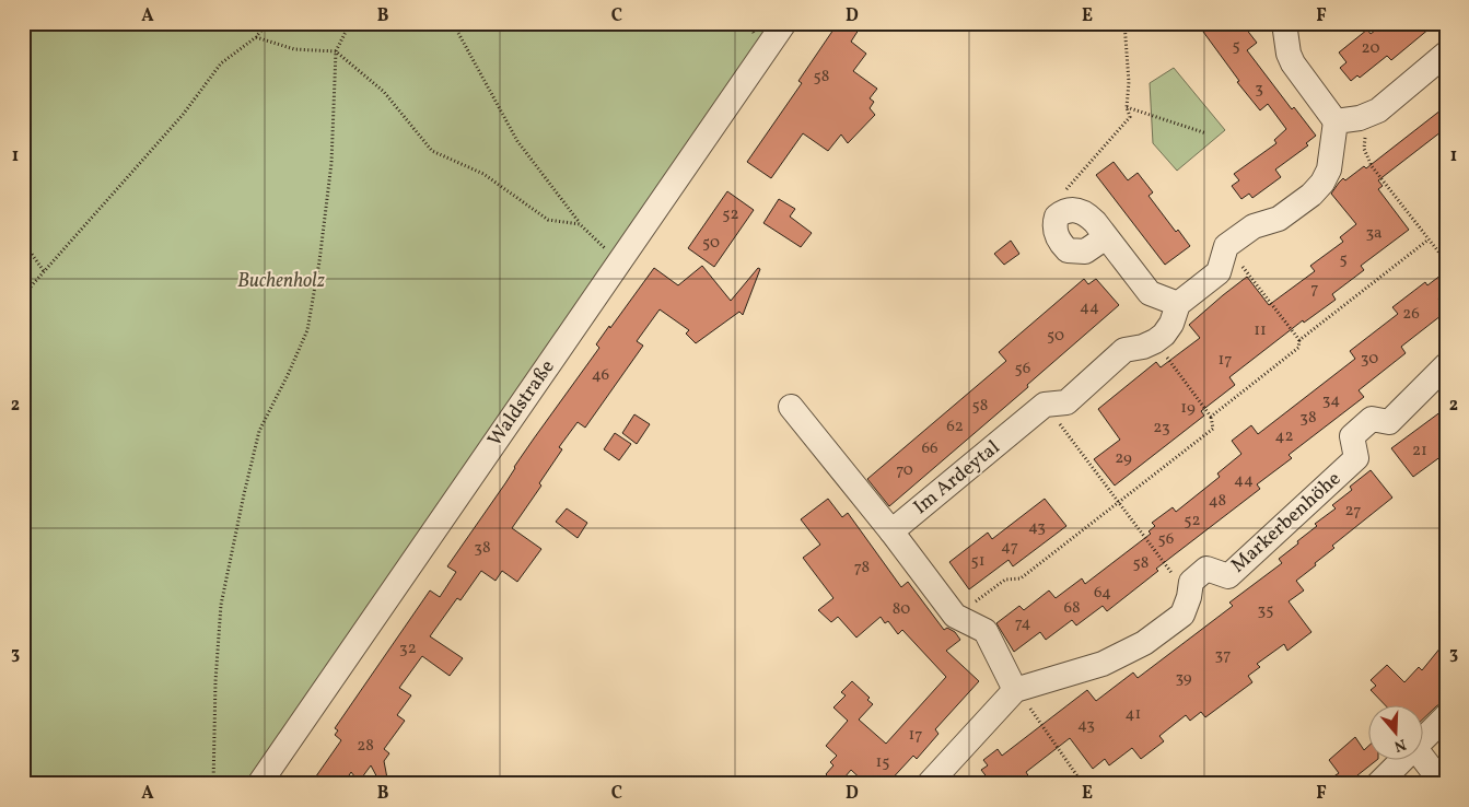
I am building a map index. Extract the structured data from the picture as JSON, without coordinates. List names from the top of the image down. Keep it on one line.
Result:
{"streets":{"street":["Waldstraße","Im Ardeytal","Markerbenhöhe"]},"parks":["Buchenholz"],"house_numbers":["5","20","58","3","52","3a","50","5","7","44","26","11","50","30","17","56","46","34","58","19","38","62","23","42","66","21","29","70","44","48","27","52","43","56","47","38","51","58","78","64","68","80","35","74","32","37","39","41","43","17","28","15"],"north":"bottom","grid":{"columns":["A","B","C","D","E","F"],"rows":["1","2","3"]}}
